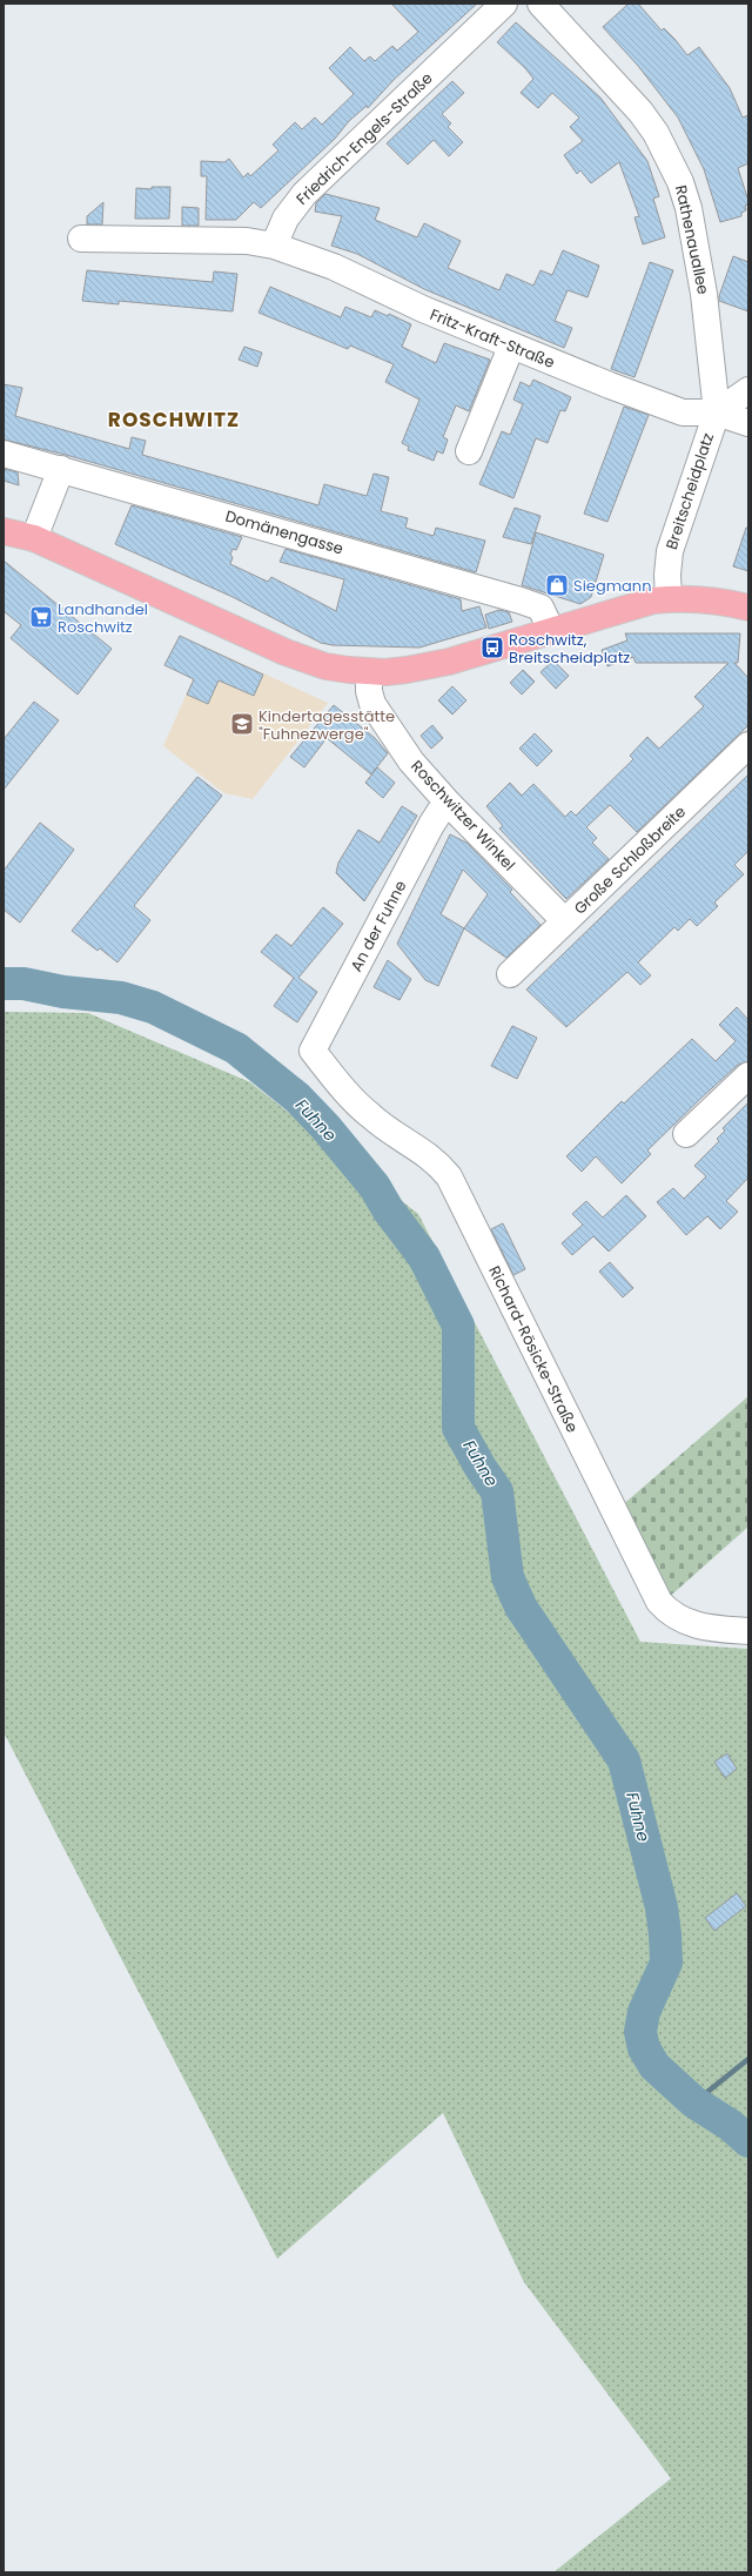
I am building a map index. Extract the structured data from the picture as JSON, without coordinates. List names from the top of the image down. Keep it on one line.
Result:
{"streets":{"street":["Friedrich-Engels-Straße","Rathenauallee","Fritz-Kraft-Straße","Breitscheidplatz","Domänengasse","Roschwitzer Winkel","Große Schloßbreite","An der Fuhne","Richard-Rösicke-Straße"]},"crossings":[["Friedrich-Engels-Straße","Fritz-Kraft-Straße"],["Rathenauallee","Fritz-Kraft-Straße"],["Rathenauallee","Breitscheidplatz"],["Fritz-Kraft-Straße","Breitscheidplatz"],["Roschwitzer Winkel","Große Schloßbreite"],["Roschwitzer Winkel","An der Fuhne"],["An der Fuhne","Richard-Rösicke-Straße"]],"districts":["ROSCHWITZ"],"water":["Fuhne"],"places":{"shop":["Siegmann"],"supermarket":["Landhandel Roschwitz"],"bus stop":["Roschwitz, Breitscheidplatz"],"school or university":["Kindertagesstätte \"Fuhnezwerge\""]}}
